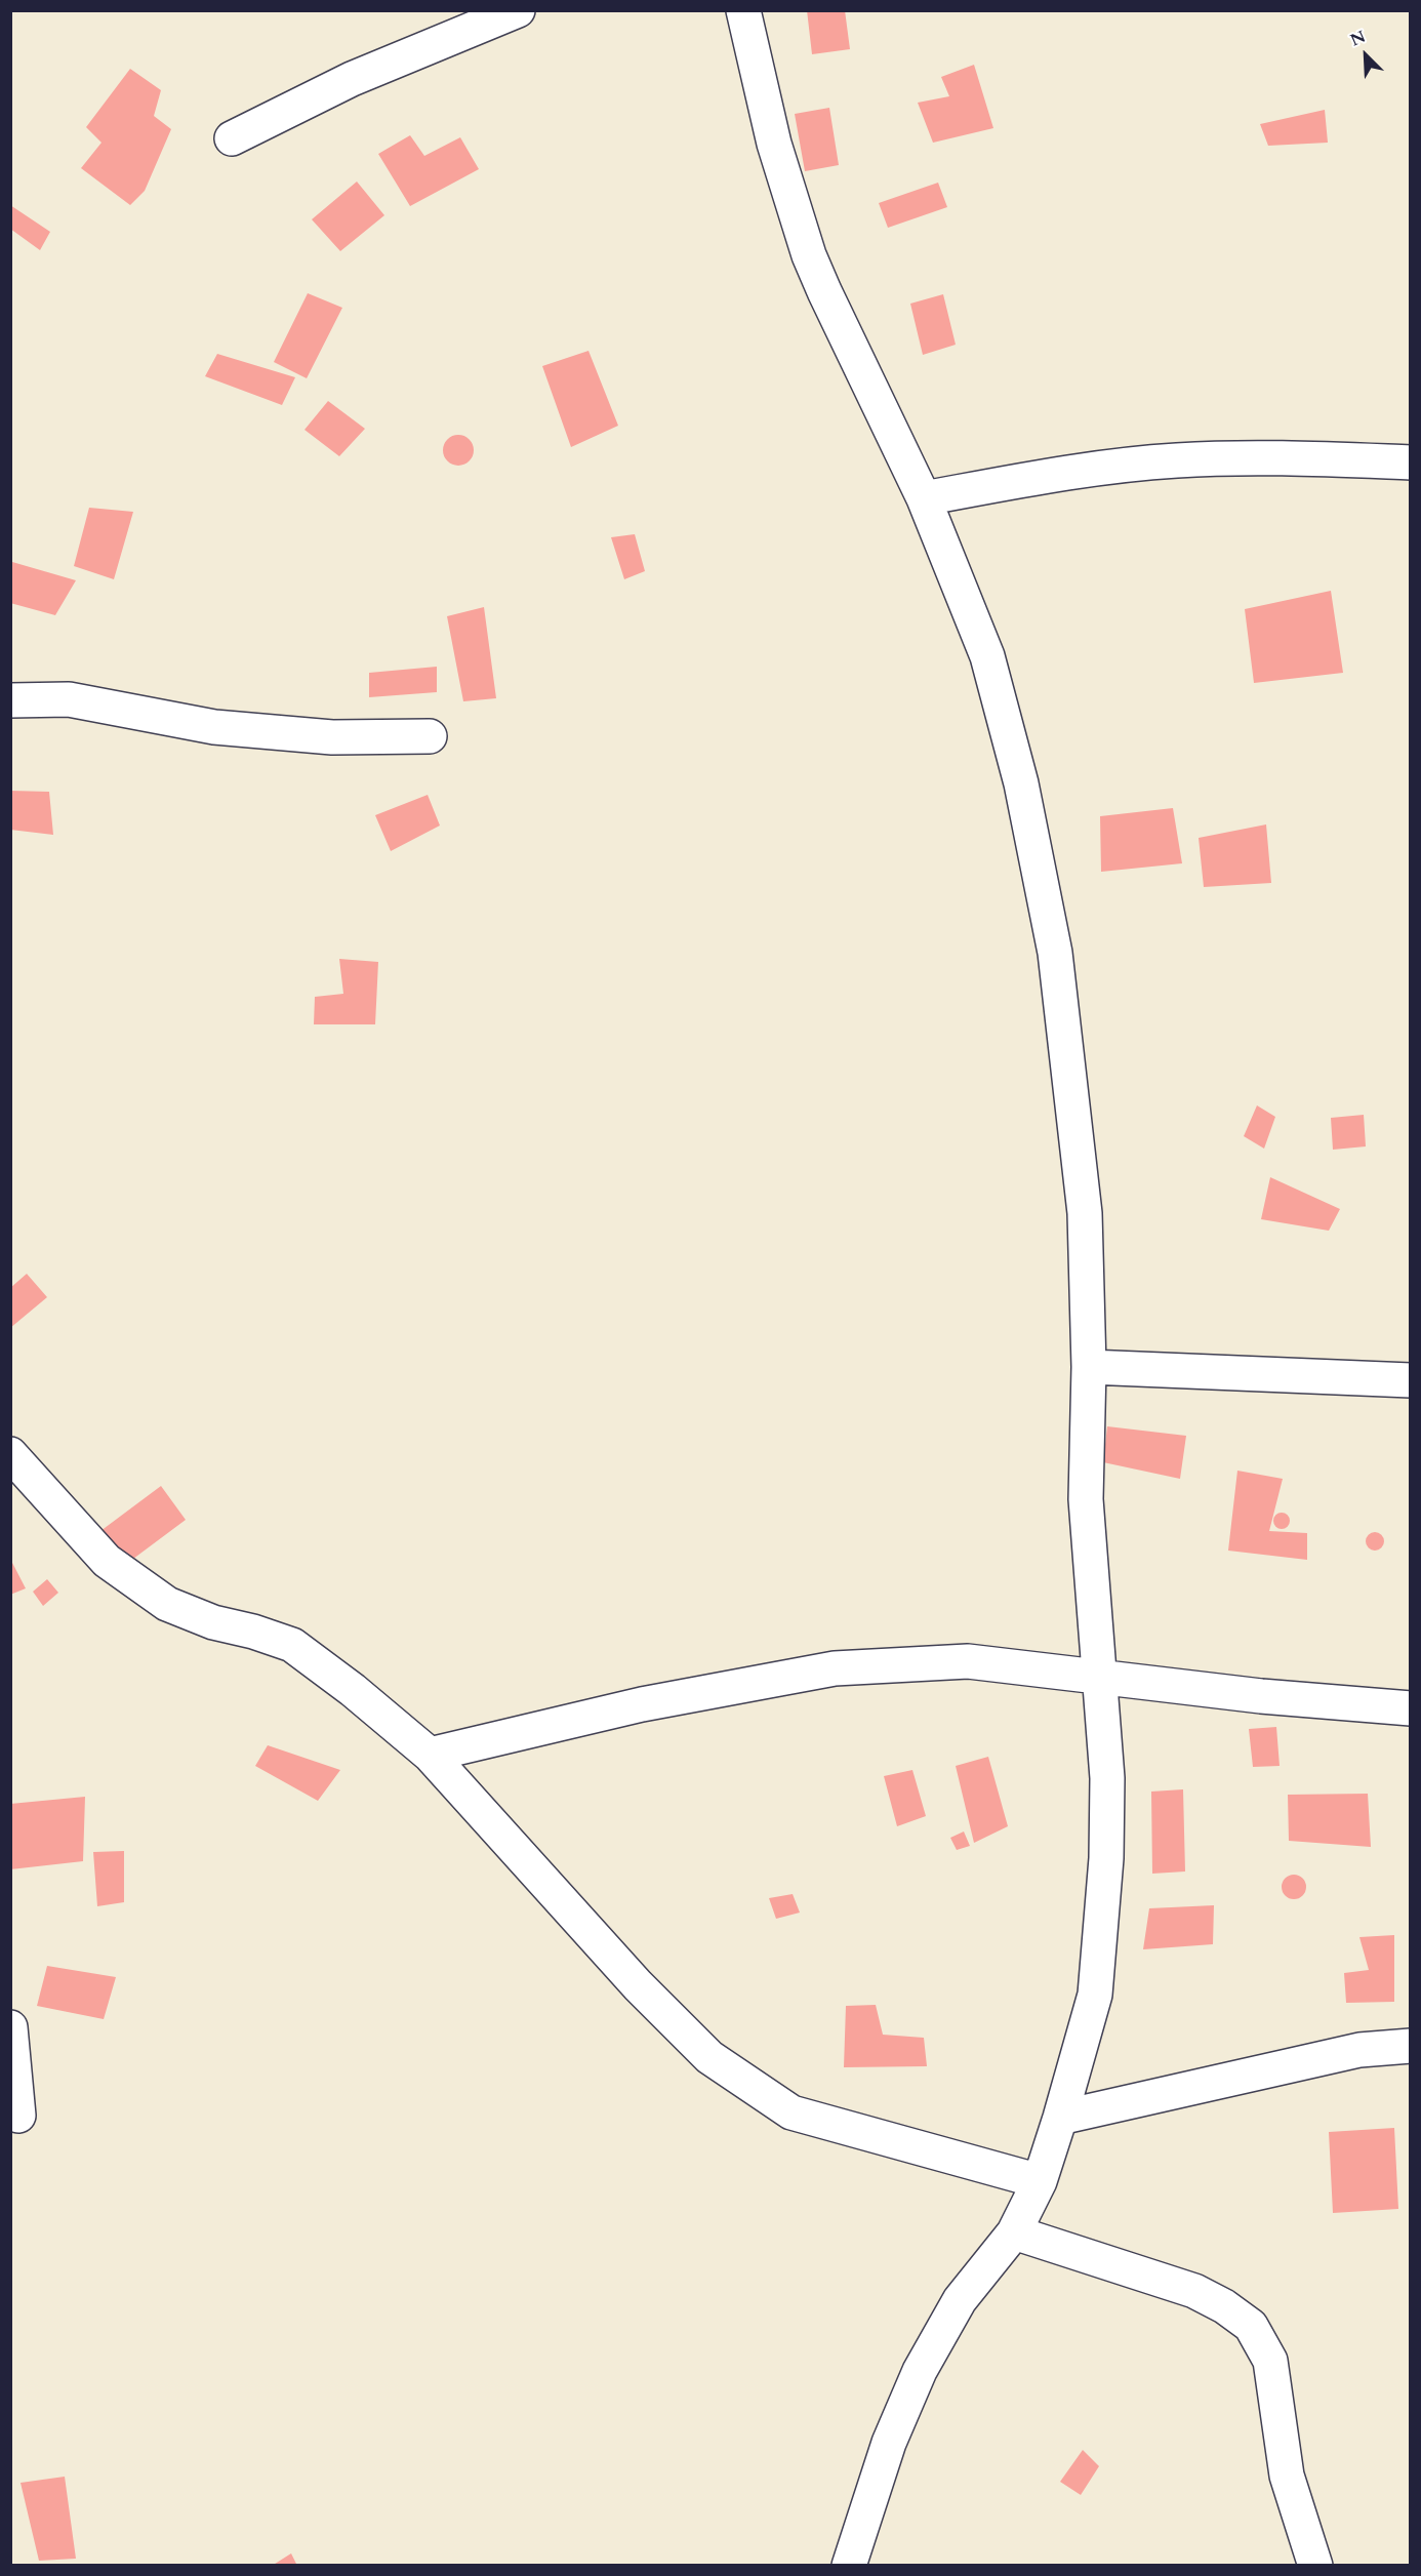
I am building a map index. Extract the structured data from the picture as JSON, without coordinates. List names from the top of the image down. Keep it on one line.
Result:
{"north":"top left"}
